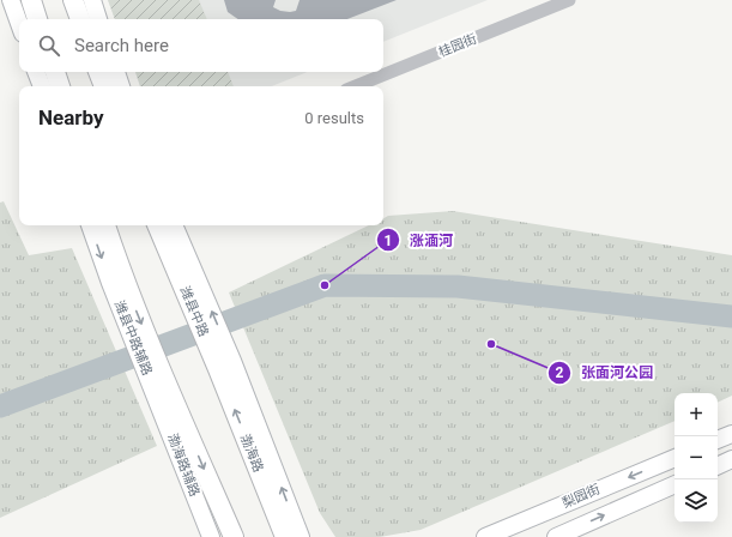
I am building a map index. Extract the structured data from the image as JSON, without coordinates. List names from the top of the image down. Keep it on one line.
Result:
{"streets":{"highway":["潍县中路","渤海路"],"main road":["渤海路辅路","梨园街"],"street":["桂园街"]},"crossings":[["潍县中路","渤海路"]],"places":["涨湎河","张面河公园"],"page":{"search":"Search here","heading":["Nearby","0 results"],"map_buttons":["+","−"]}}
